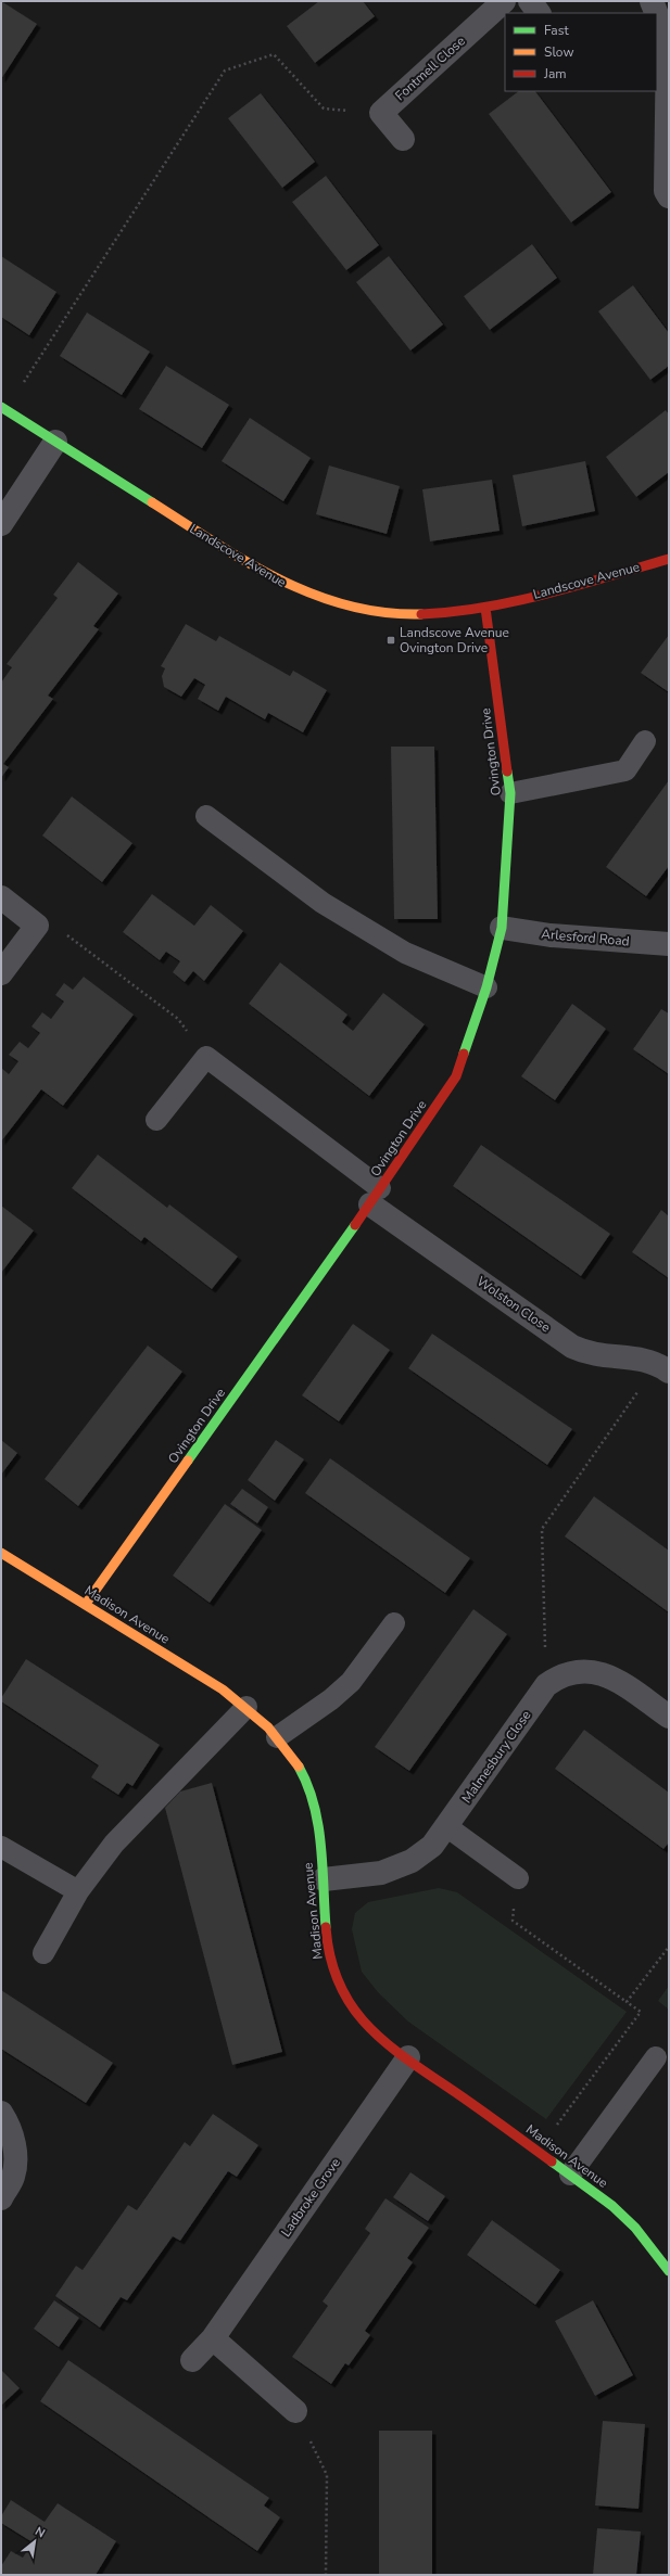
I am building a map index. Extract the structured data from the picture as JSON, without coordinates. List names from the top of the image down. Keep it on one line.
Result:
{"streets":{"street":["Fontmell Close","Landscove Avenue","Ovington Drive","Arlesford Road","Wolston Close","Madison Avenue","Malmesbury Close","Ladbroke Grove"]},"crossings":[["Landscove Avenue","Ovington Drive"],["Ovington Drive","Arlesford Road"],["Ovington Drive","Wolston Close"],["Ovington Drive","Madison Avenue"],["Madison Avenue","Malmesbury Close"],["Madison Avenue","Ladbroke Grove"]],"places":{"transit":["Landscove Avenue Ovington Drive"]},"legend":["Fast","Slow","Jam"],"north":"top right"}
